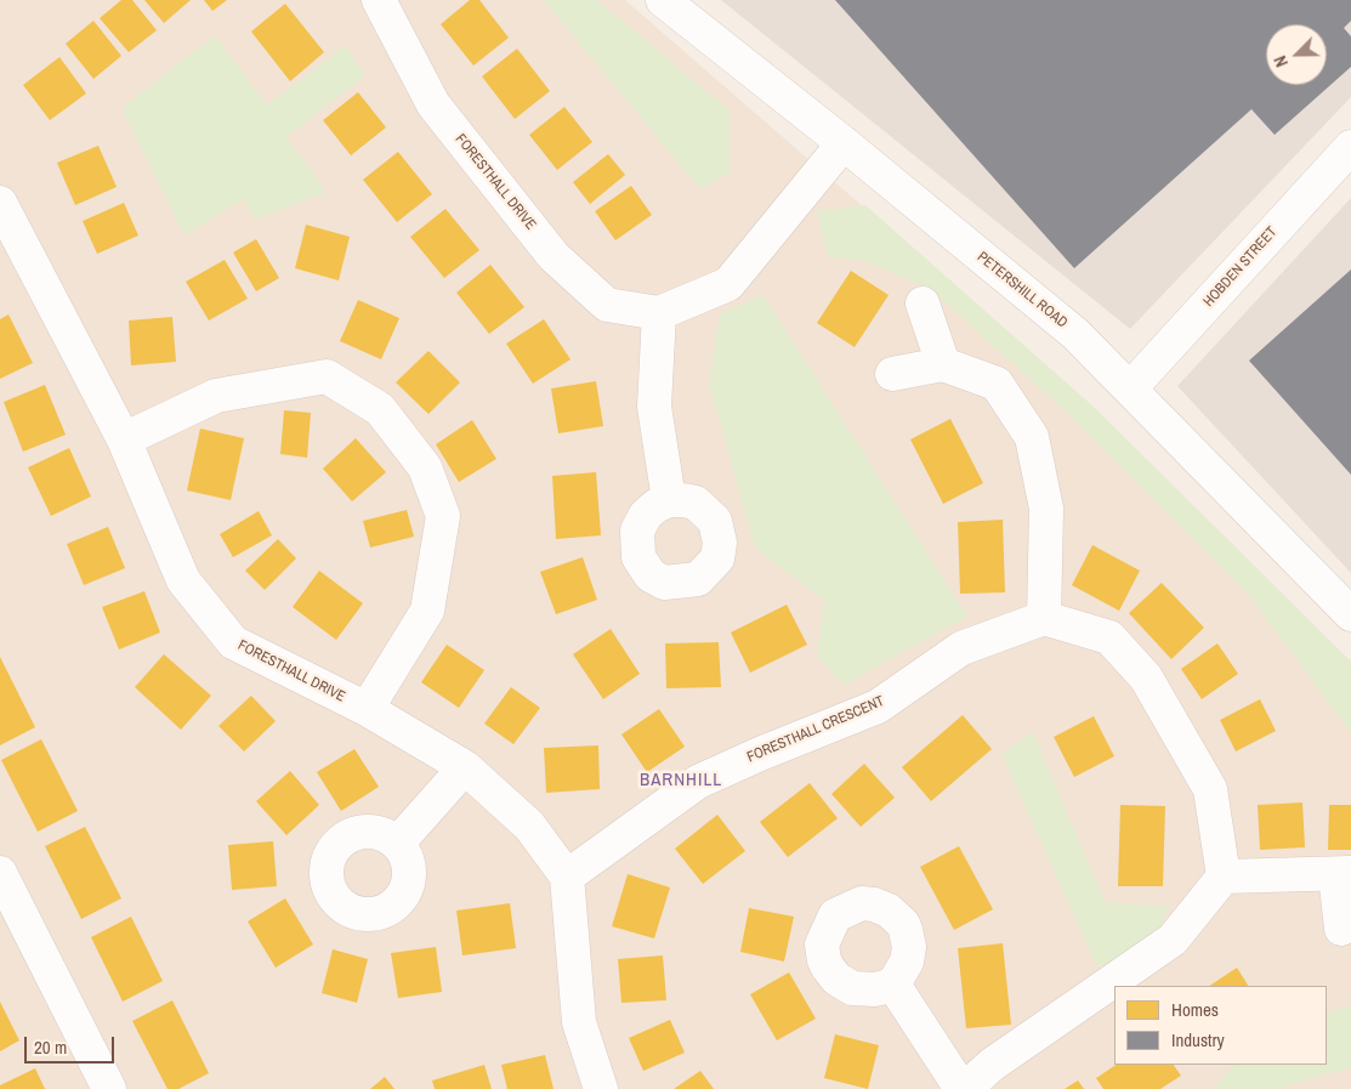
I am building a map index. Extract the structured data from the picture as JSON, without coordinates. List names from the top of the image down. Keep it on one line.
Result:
{"streets":{"street":["FORESTHALL DRIVE","HOBDEN STREET","PETERSHILL ROAD","FORESTHALL CRESCENT"]},"crossings":[["FORESTHALL DRIVE","FORESTHALL CRESCENT"],["HOBDEN STREET","PETERSHILL ROAD"]],"districts":["BARNHILL"],"legend":["Homes","Industry"],"scale_bar":"20 m","north":"bottom left"}
